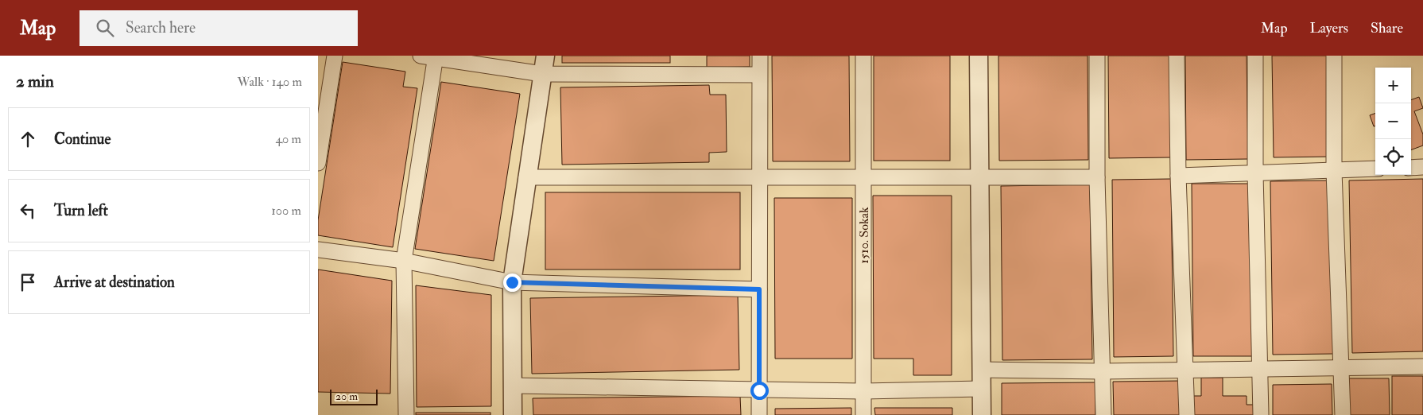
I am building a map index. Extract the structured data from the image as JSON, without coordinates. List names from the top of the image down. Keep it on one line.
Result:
{"streets":{"street":["1510. Sokak"]},"scale_bar":"20 m","page":{"header":"Map","search":"Search here","nav":["Map","Layers","Share"],"heading":["2 min","Walk · 140 m"],"map_buttons":["+","−"],"list":[["Continue","40 m"],["Turn left","100 m"],"Arrive at destination"],"scale":"20 m"}}
